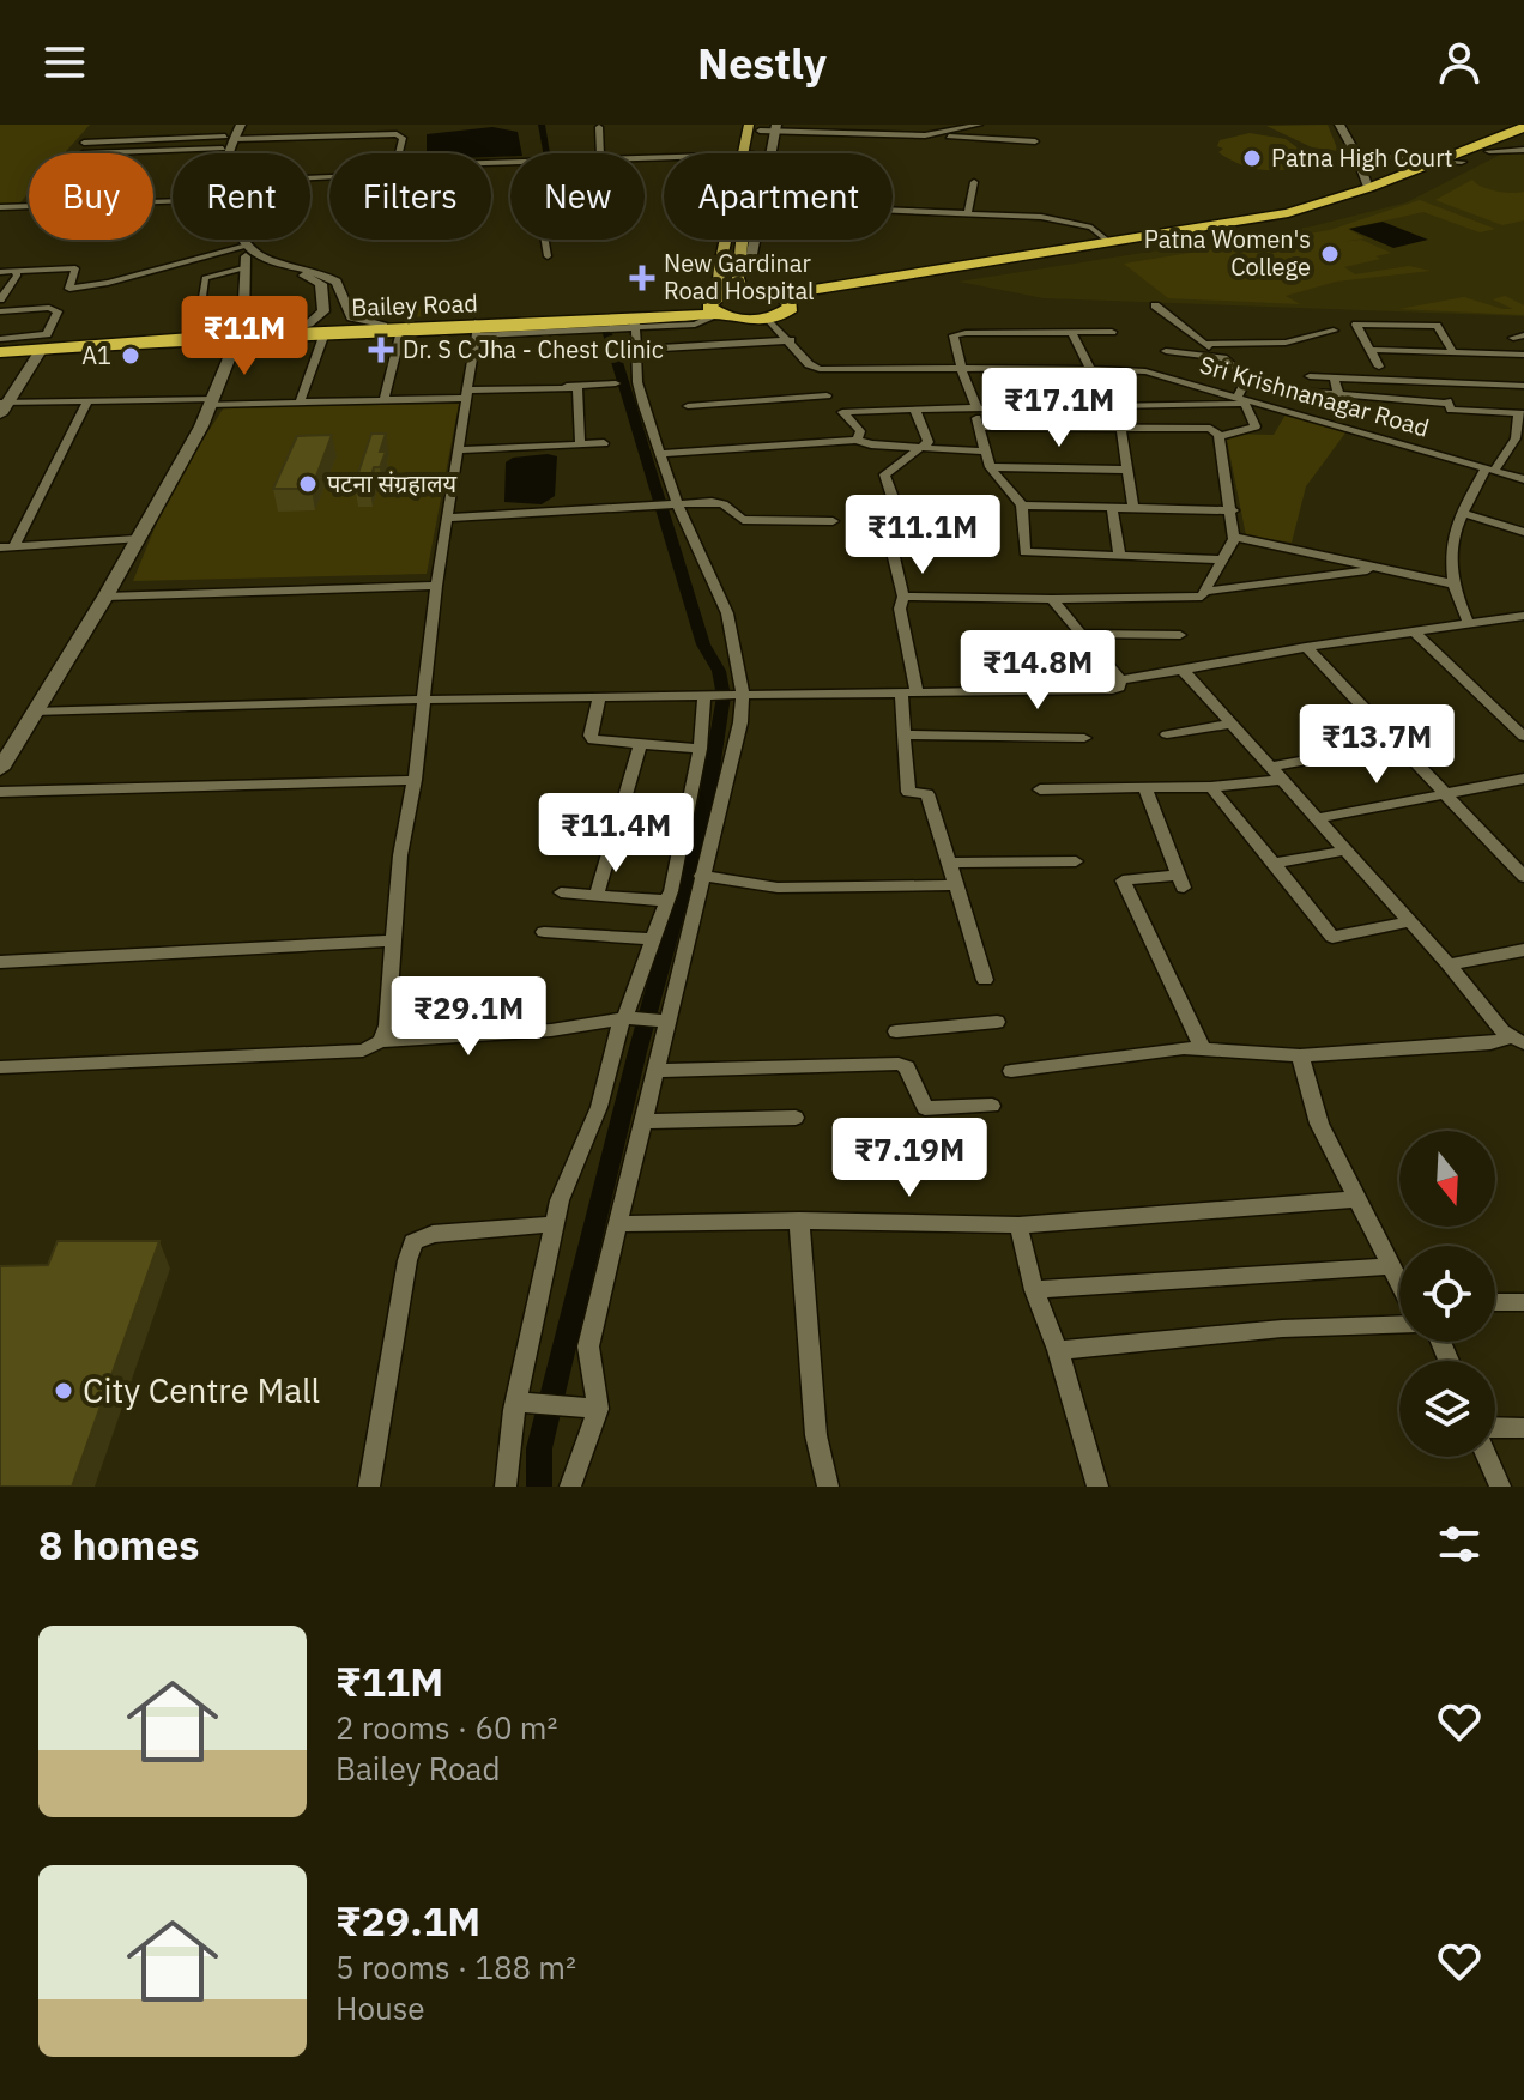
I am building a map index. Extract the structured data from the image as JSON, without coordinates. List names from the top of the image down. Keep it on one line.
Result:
{"streets":{"highway":["Bailey Road"],"street":["Sri Krishnanagar Road"]},"places":{"other":["Patna High Court","Patna Women's College","A1","पटना संग्रहालय","City Centre Mall"],"health":["New Gardinar Road Hospital","Dr. S C Jha - Chest Clinic"]},"north":"bottom","page":{"header":"Nestly","chip":["Buy","Rent","Filters","New","Apartment"],"price":["₹11M","₹17.1M","₹11.1M","₹14.8M","₹13.7M","₹11.4M","₹29.1M","₹7.19M"],"heading":"8 homes","list":[{"name":"₹11M","note":"2 rooms · 60 m² · Bailey Road"},{"name":"₹29.1M","note":"5 rooms · 188 m² · House"}]}}
